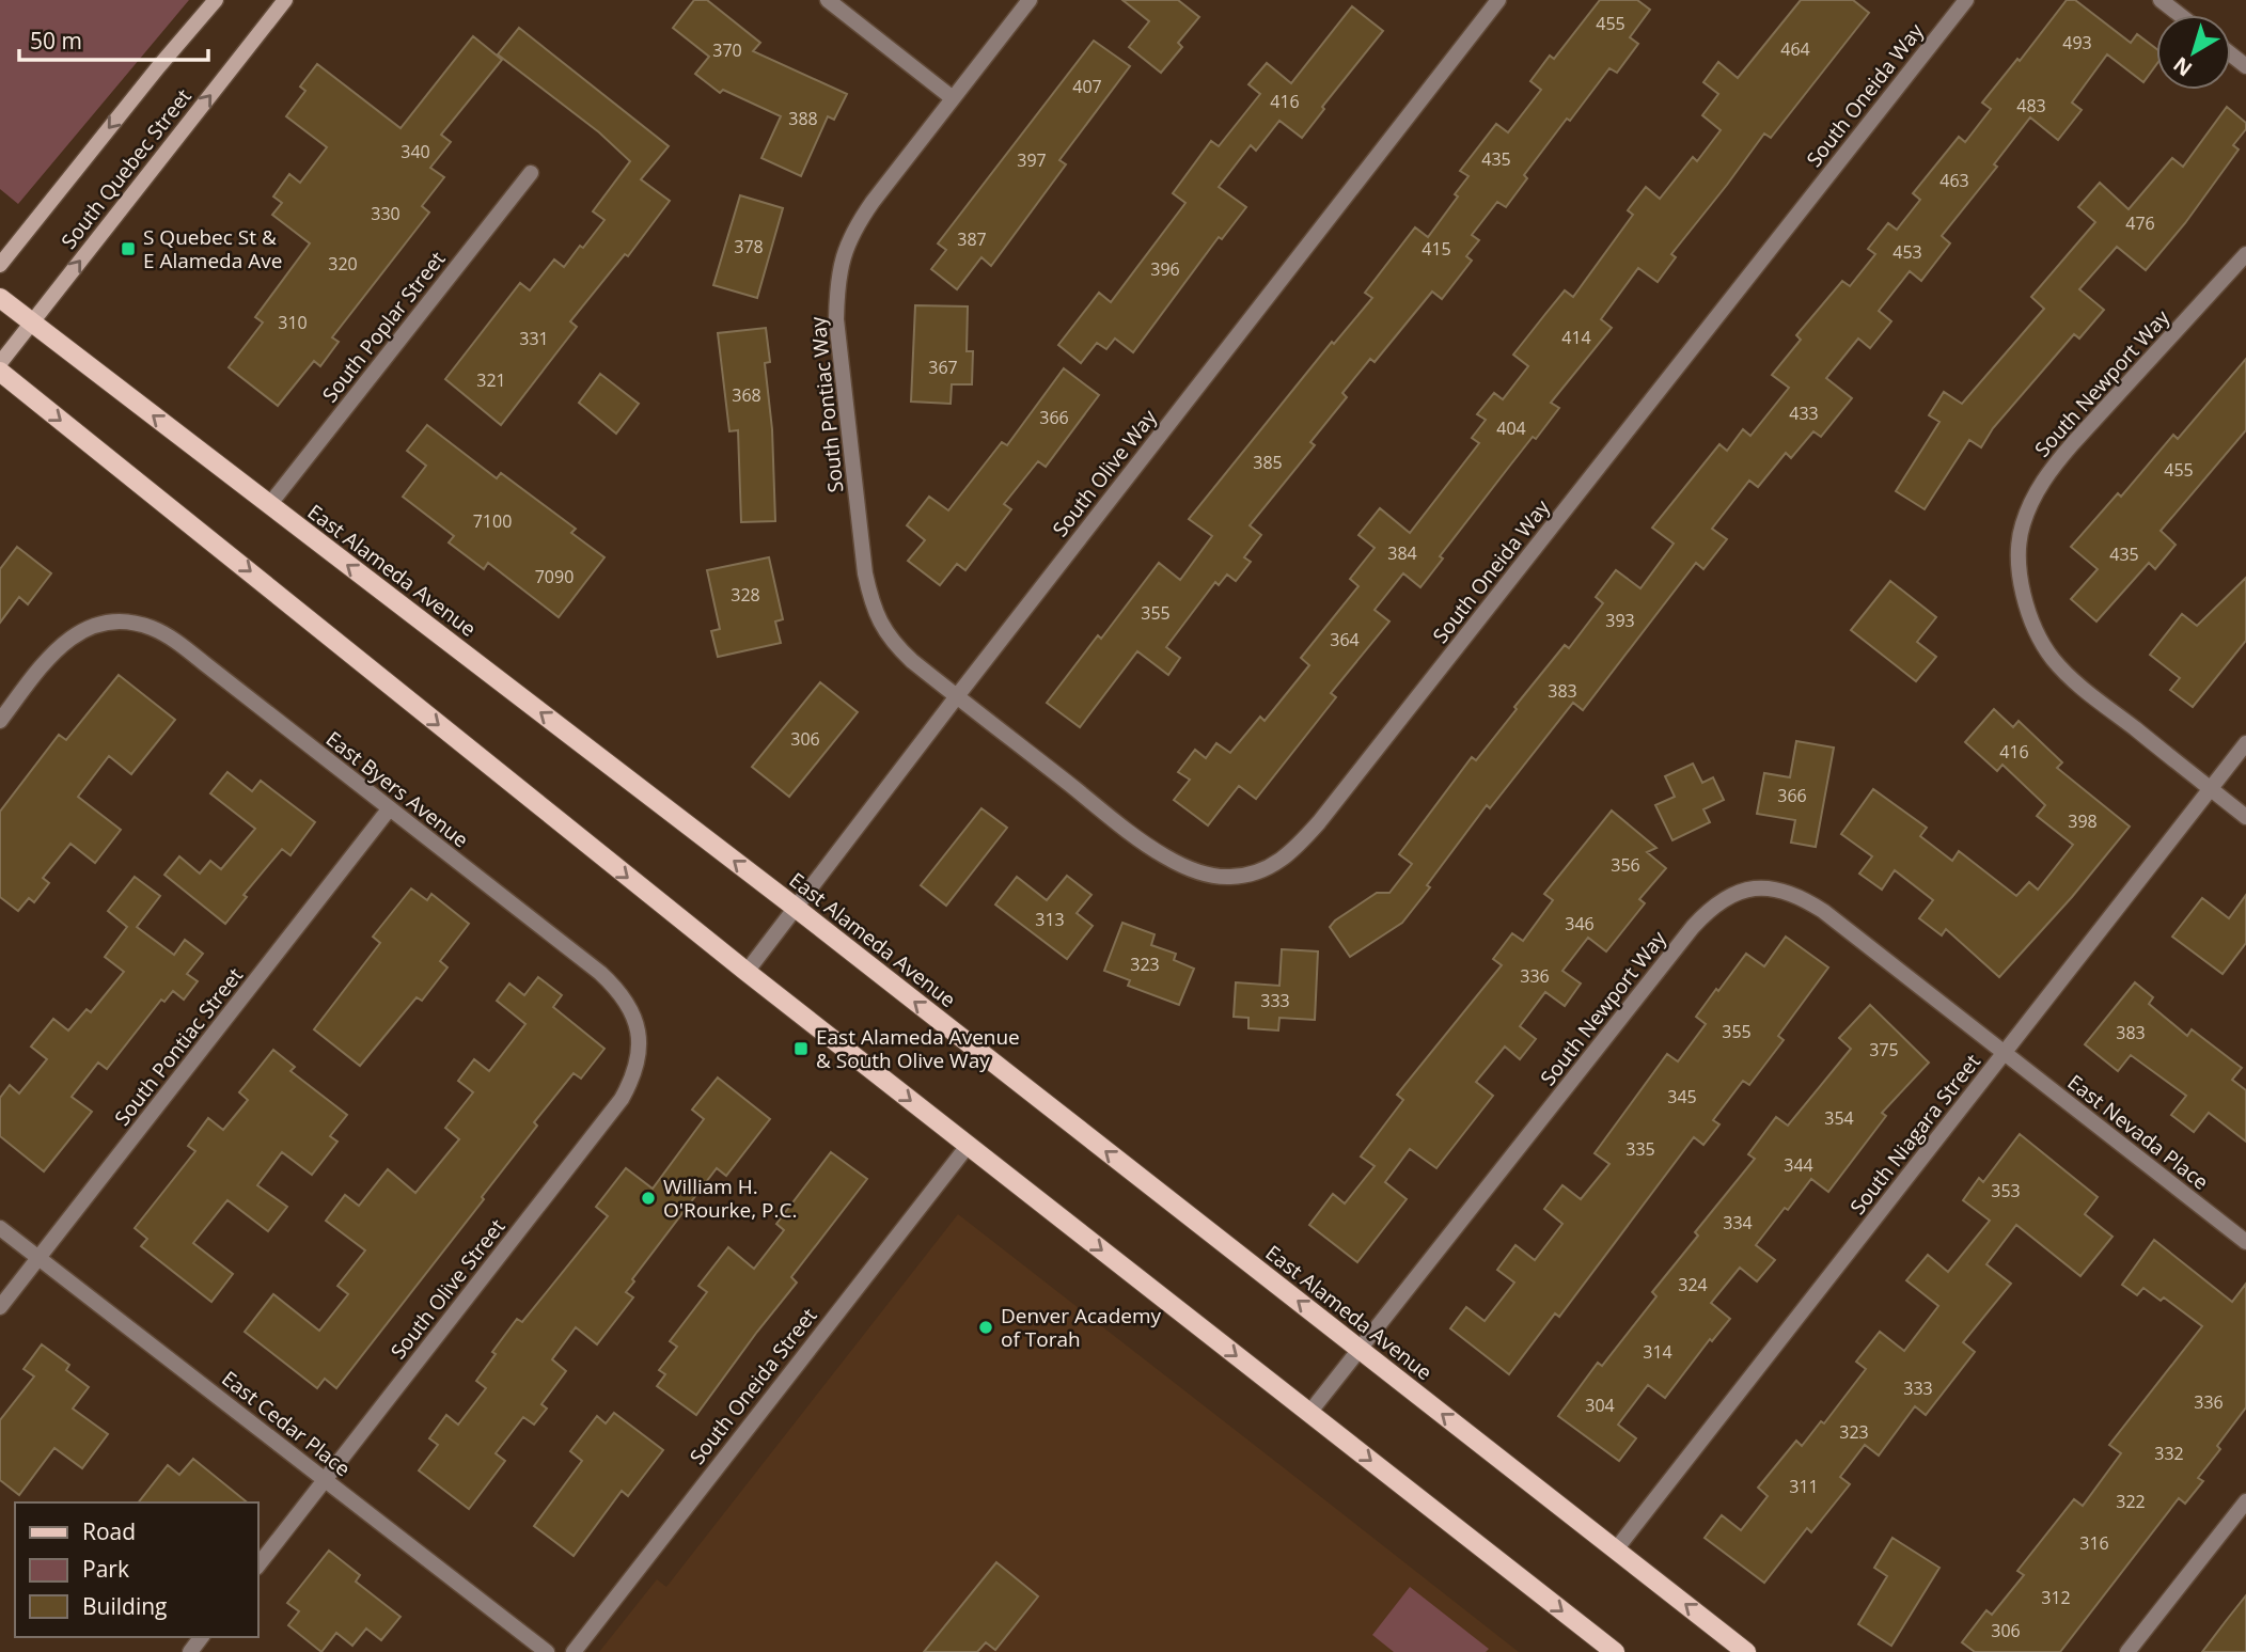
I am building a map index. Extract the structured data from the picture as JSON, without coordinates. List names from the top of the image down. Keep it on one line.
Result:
{"streets":{"main road":["South Quebec Street","East Alameda Avenue"],"street":["South Oneida Way","South Poplar Street","South Newport Way","South Pontiac Way","South Olive Way","East Byers Avenue","South Pontiac Street","East Nevada Place","South Niagara Street","South Olive Street","South Oneida Street","East Cedar Place"]},"crossings":[["South Oneida Way","South Pontiac Way"],["South Oneida Way","South Olive Way"],["South Quebec Street","East Alameda Avenue"],["South Poplar Street","East Alameda Avenue"],["South Newport Way","East Alameda Avenue"],["South Newport Way","East Nevada Place"],["South Newport Way","South Niagara Street"],["South Pontiac Way","South Olive Way"],["South Olive Way","East Alameda Avenue"],["East Alameda Avenue","South Niagara Street"],["East Byers Avenue","South Pontiac Street"],["East Byers Avenue","South Olive Street"],["South Pontiac Street","East Cedar Place"],["East Nevada Place","South Niagara Street"],["South Olive Street","East Cedar Place"]],"places":{"transit":["S Quebec St & E Alameda Ave","East Alameda Avenue & South Olive Way"],"other":["William H. O'Rourke, P.C.","Denver Academy of Torah"]},"house_numbers":["455","493","464","370","407","416","483","388","340","435","397","463","330","476","387","378","415","453","320","396","310","414","331","367","321","368","433","366","404","385","455","7100","384","435","7090","328","355","393","364","383","306","416","366","398","356","313","346","323","336","333","355","383","375","345","354","335","344","353","334","324","314","333","336","304","323","332","311","322","316","312","306"],"legend":["Road","Park","Building"],"scale_bar":"50 m","north":"bottom left"}
